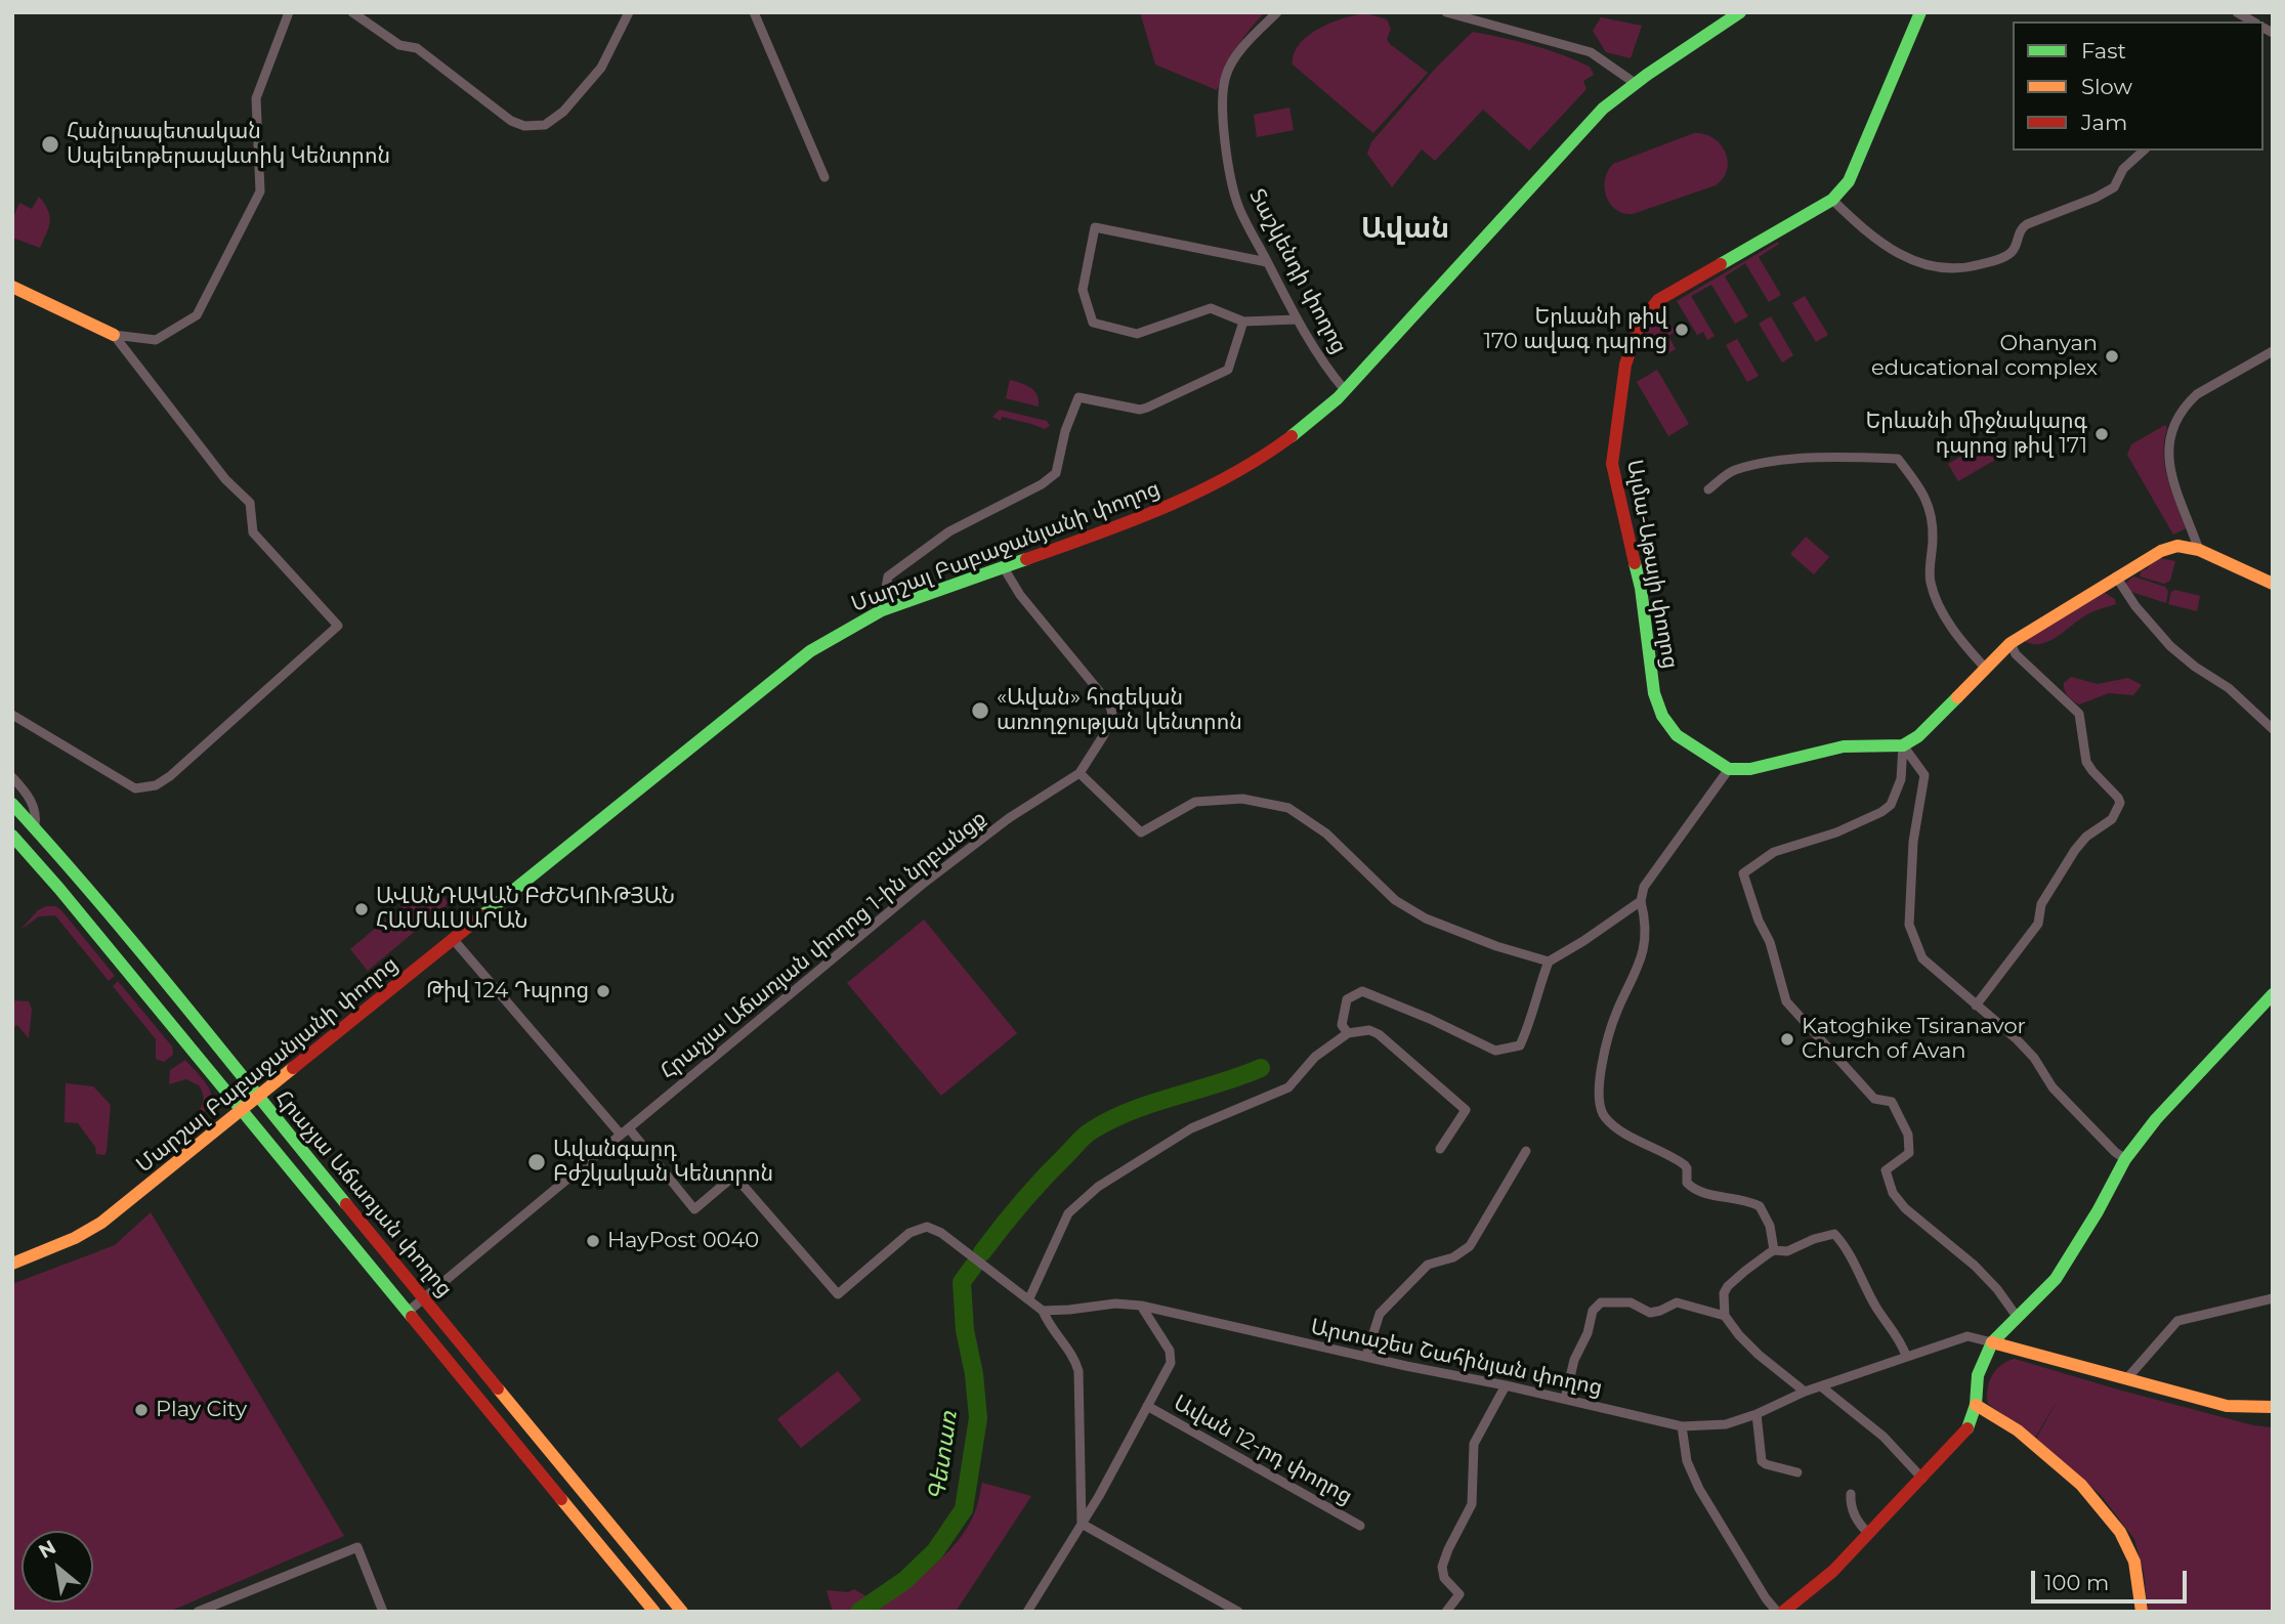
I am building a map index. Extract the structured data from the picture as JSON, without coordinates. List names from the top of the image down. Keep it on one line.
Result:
{"streets":{"main road":["Մարշալ Բաբաջանյանի փողոց","Ալմա-Աթայի փողոց","Հրաչյա Աճառյան փողոց"],"street":["Տաշկենդի փողոց","Հրաչյա Աճառյան փողոց 1-ին նրբանցք","Արտաշես Շահինյան փողոց","Ավան 12-րդ փողոց"]},"crossings":[["Տաշկենդի փողոց","Մարշալ Բաբաջանյանի փողոց"],["Մարշալ Բաբաջանյանի փողոց","Հրաչյա Աճառյան փողոց"],["Հրաչյա Աճառյան փողոց 1-ին նրբանցք","Հրաչյա Աճառյան փողոց"]],"districts":["Ավան"],"water":["Գետառ"],"places":["Հանրապետական Սպելեոթերապևտիկ Կենտրոն","Երևանի թիվ 170 ավագ դպրոց","Ohanyan educational complex","Երևանի միջնակարգ դպրոց թիվ 171","«Ավան» հոգեկան առողջության կենտրոն","ԱՎԱՆԴԱԿԱՆ ԲԺՇԿՈՒԹՅԱՆ ՀԱՄԱԼՍԱՐԱՆ","Թիվ 124 Դպրոց","Katoghike Tsiranavor Church of Avan","Ավանգարդ Բժշկական Կենտրոն","HayPost 0040","Play City"],"legend":["Fast","Slow","Jam"],"scale_bar":"100 m","north":"top left"}
